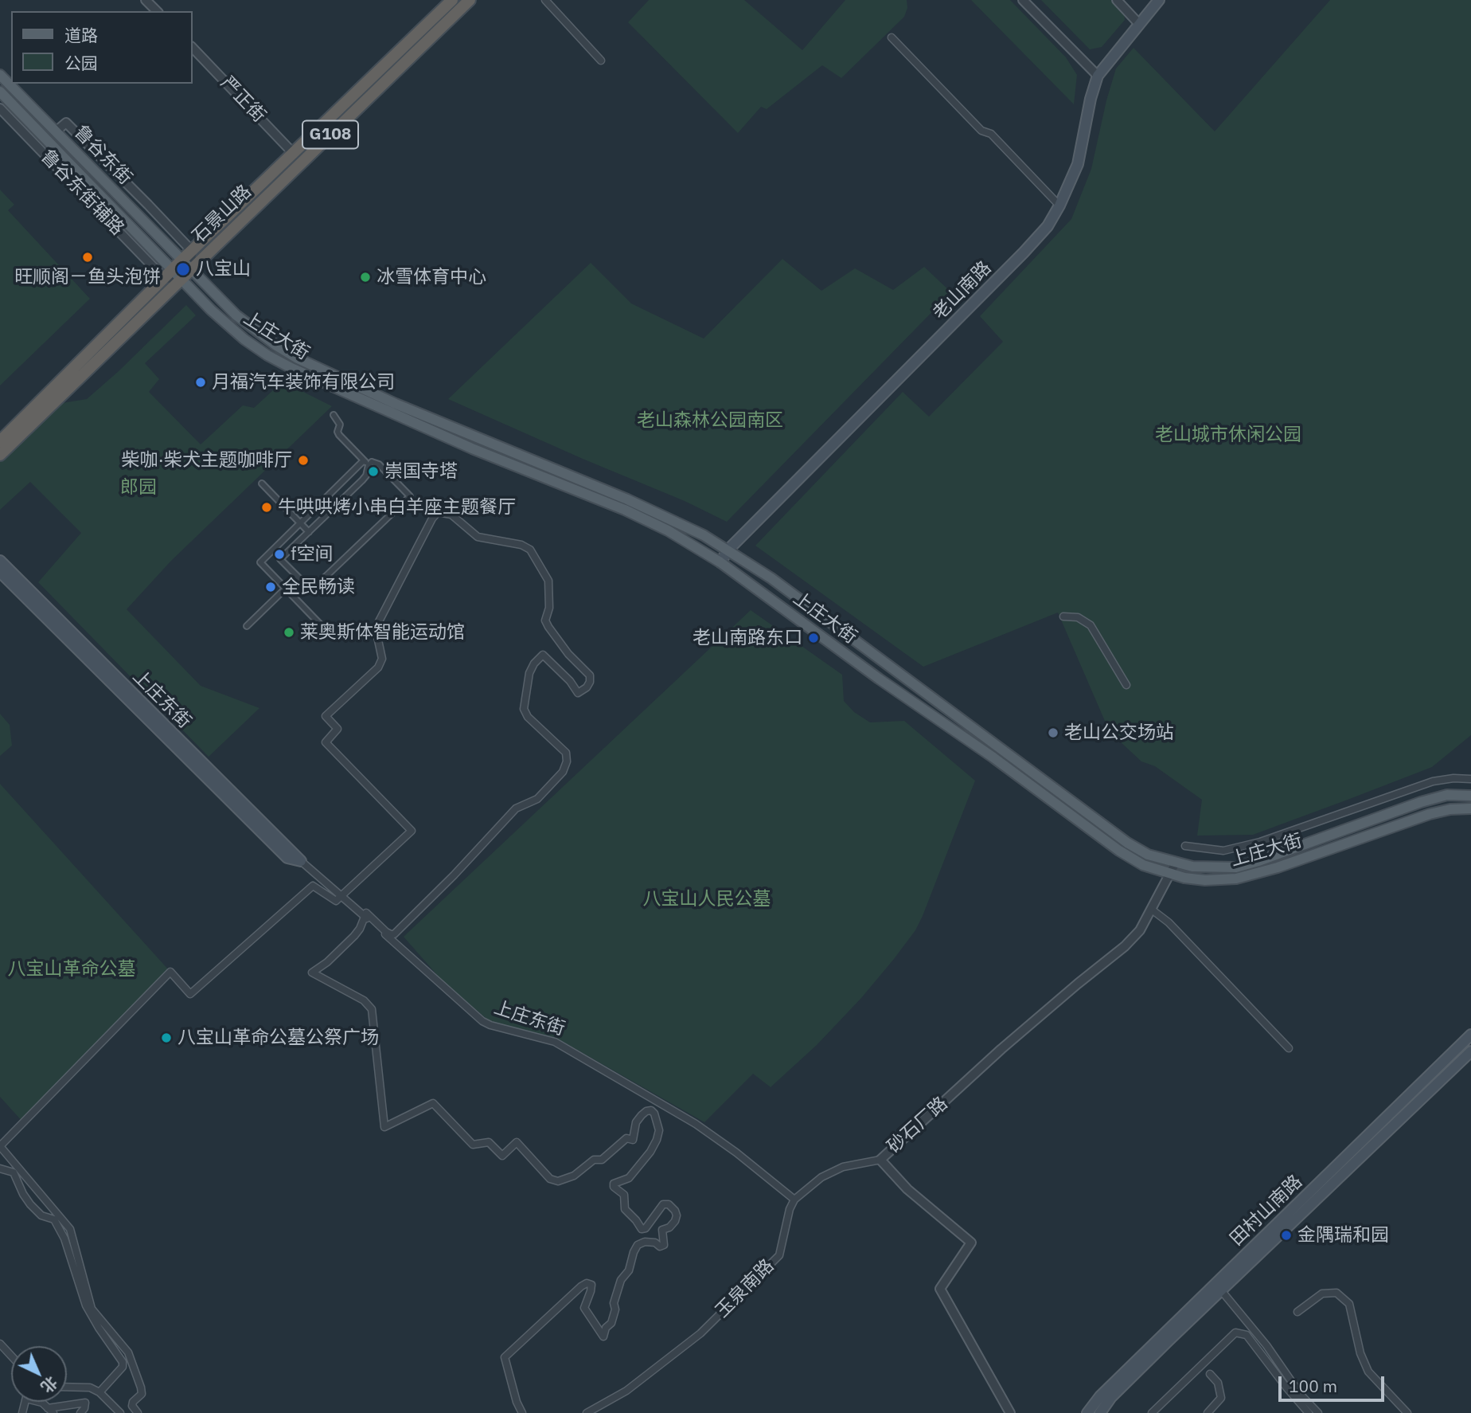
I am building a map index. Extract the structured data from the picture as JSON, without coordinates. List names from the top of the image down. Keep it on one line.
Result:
{"streets":{"highway":["G108","石景山路"],"main road":["鲁谷东街","老山南路","上庄大街","上庄东街","田村山南路"],"street":["严正街","鲁谷东街辅路","砂石厂路","玉泉南路"]},"crossings":[["严正街","石景山路"],["鲁谷东街","鲁谷东街辅路"],["鲁谷东街","石景山路"],["鲁谷东街","上庄大街"],["鲁谷东街辅路","石景山路"],["鲁谷东街辅路","上庄大街"],["石景山路","上庄大街"],["老山南路","上庄大街"],["上庄大街","砂石厂路"],["上庄东街","玉泉南路"]],"parks":["老山森林公园南区","老山城市休闲公园","郎园","八宝山人民公墓","八宝山革命公墓"],"places":["旺顺阁－鱼头泡饼","八宝山","冰雪体育中心","月福汽车装饰有限公司","柴咖·柴犬主题咖啡厅","崇国寺塔","牛哄哄烤小串白羊座主题餐厅","f空间","全民畅读","莱奥斯体智能运动馆","老山南路东口","老山公交场站","八宝山革命公墓公祭广场","金隅瑞和园"],"legend":["道路","公园"],"scale_bar":"100 m","north":"bottom right"}
